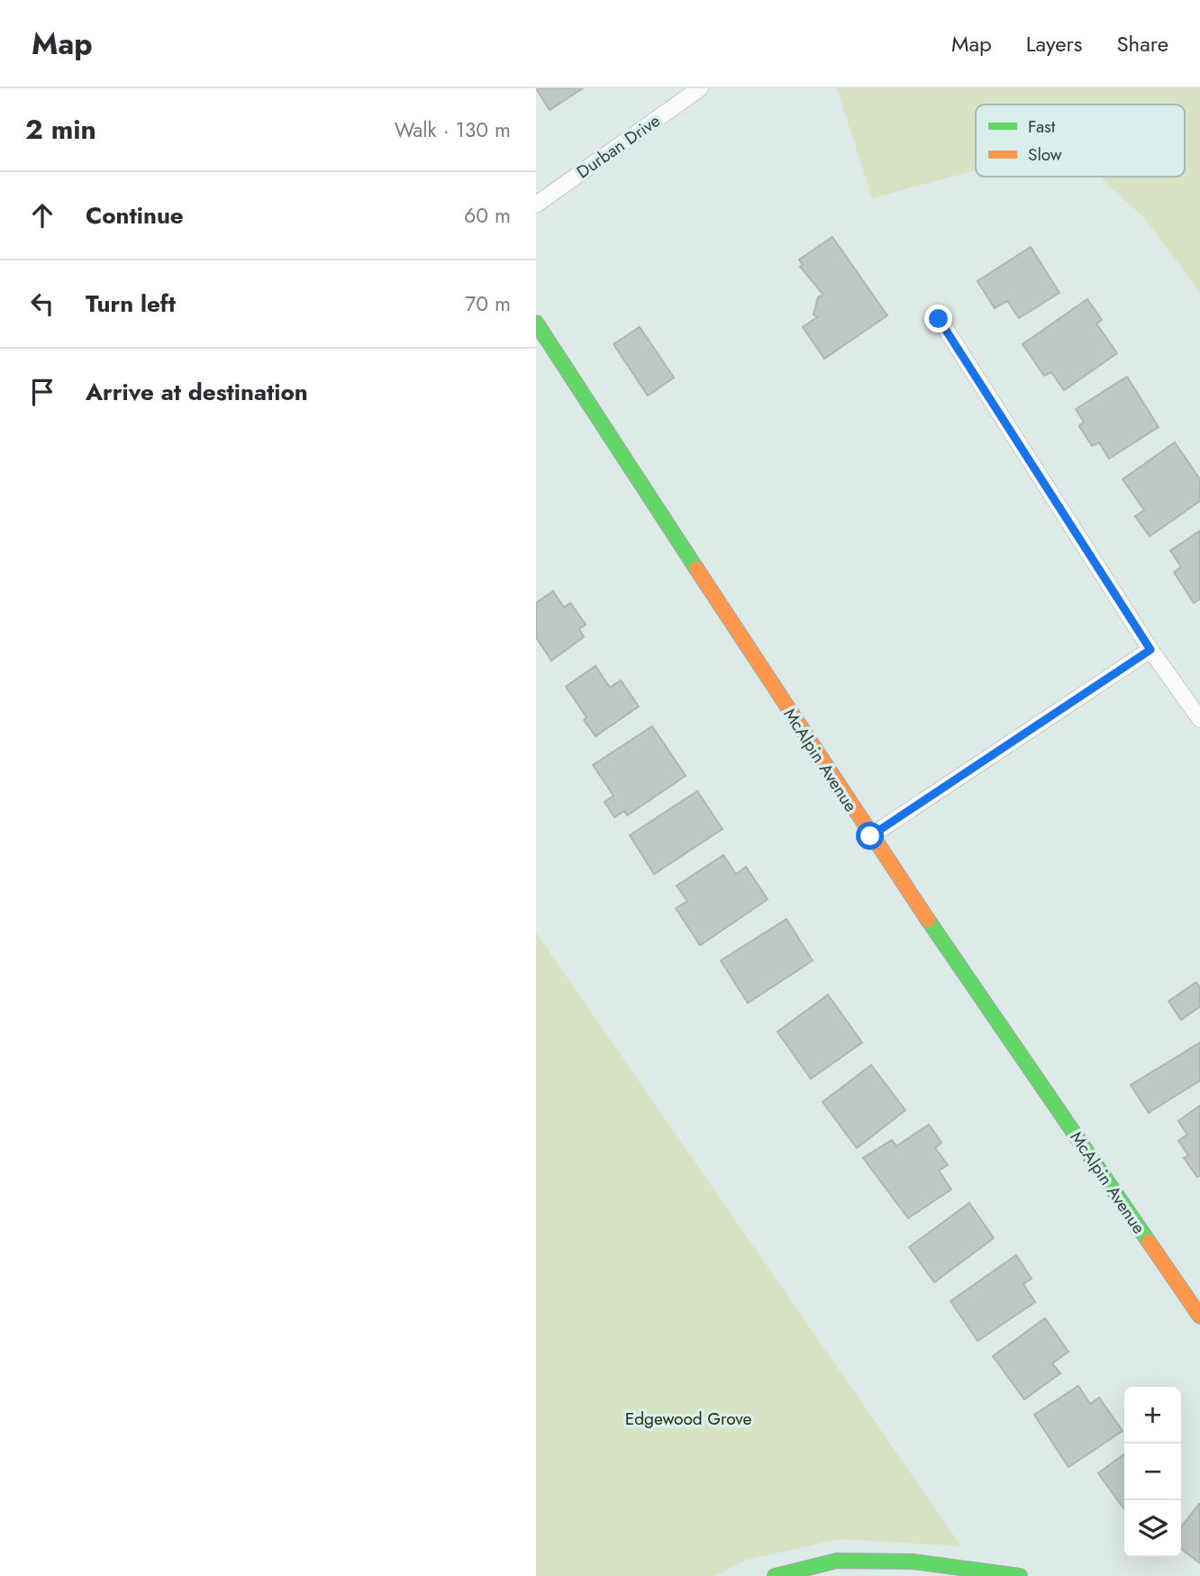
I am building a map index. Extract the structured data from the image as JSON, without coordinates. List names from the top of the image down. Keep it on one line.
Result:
{"streets":{"street":["McAlpin Avenue"],"lane":["Durban Drive"]},"parks":["Edgewood Grove"],"legend":["Fast","Slow"],"page":{"header":"Map","nav":["Map","Layers","Share"],"heading":["2 min","Walk · 130 m"],"list":[["Continue","60 m"],["Turn left","70 m"],"Arrive at destination"],"map_buttons":["+","−"]}}
